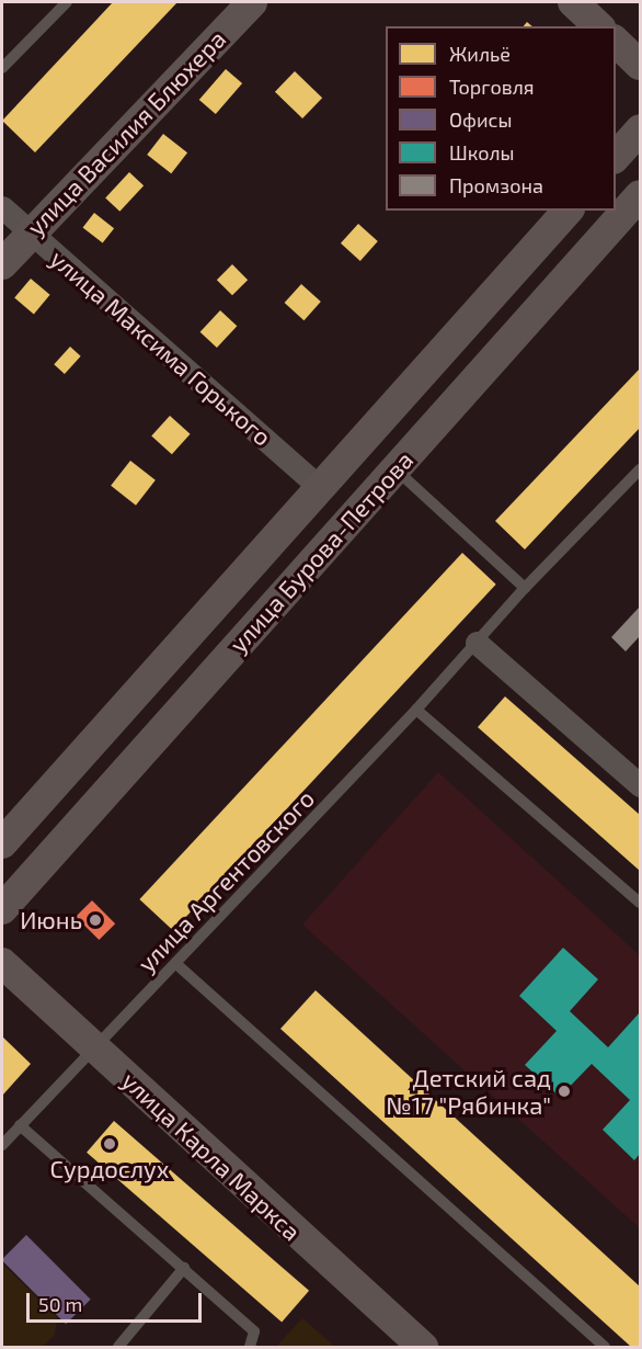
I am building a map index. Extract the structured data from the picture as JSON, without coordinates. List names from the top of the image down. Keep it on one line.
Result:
{"streets":{"main road":["улица Василия Блюхера","улица Бурова-Петрова","улица Карла Маркса"],"street":["улица Максима Горького"],"lane":["улица Аргентовского"]},"crossings":[["улица Василия Блюхера","улица Максима Горького"],["улица Максима Горького","улица Бурова-Петрова"],["улица Аргентовского","улица Карла Маркса"]],"places":["Июнь","Детский сад №17 \"Рябинка\"","Сурдослух"],"legend":["Жильё","Торговля","Офисы","Школы","Промзона"],"scale_bar":"50 m"}
